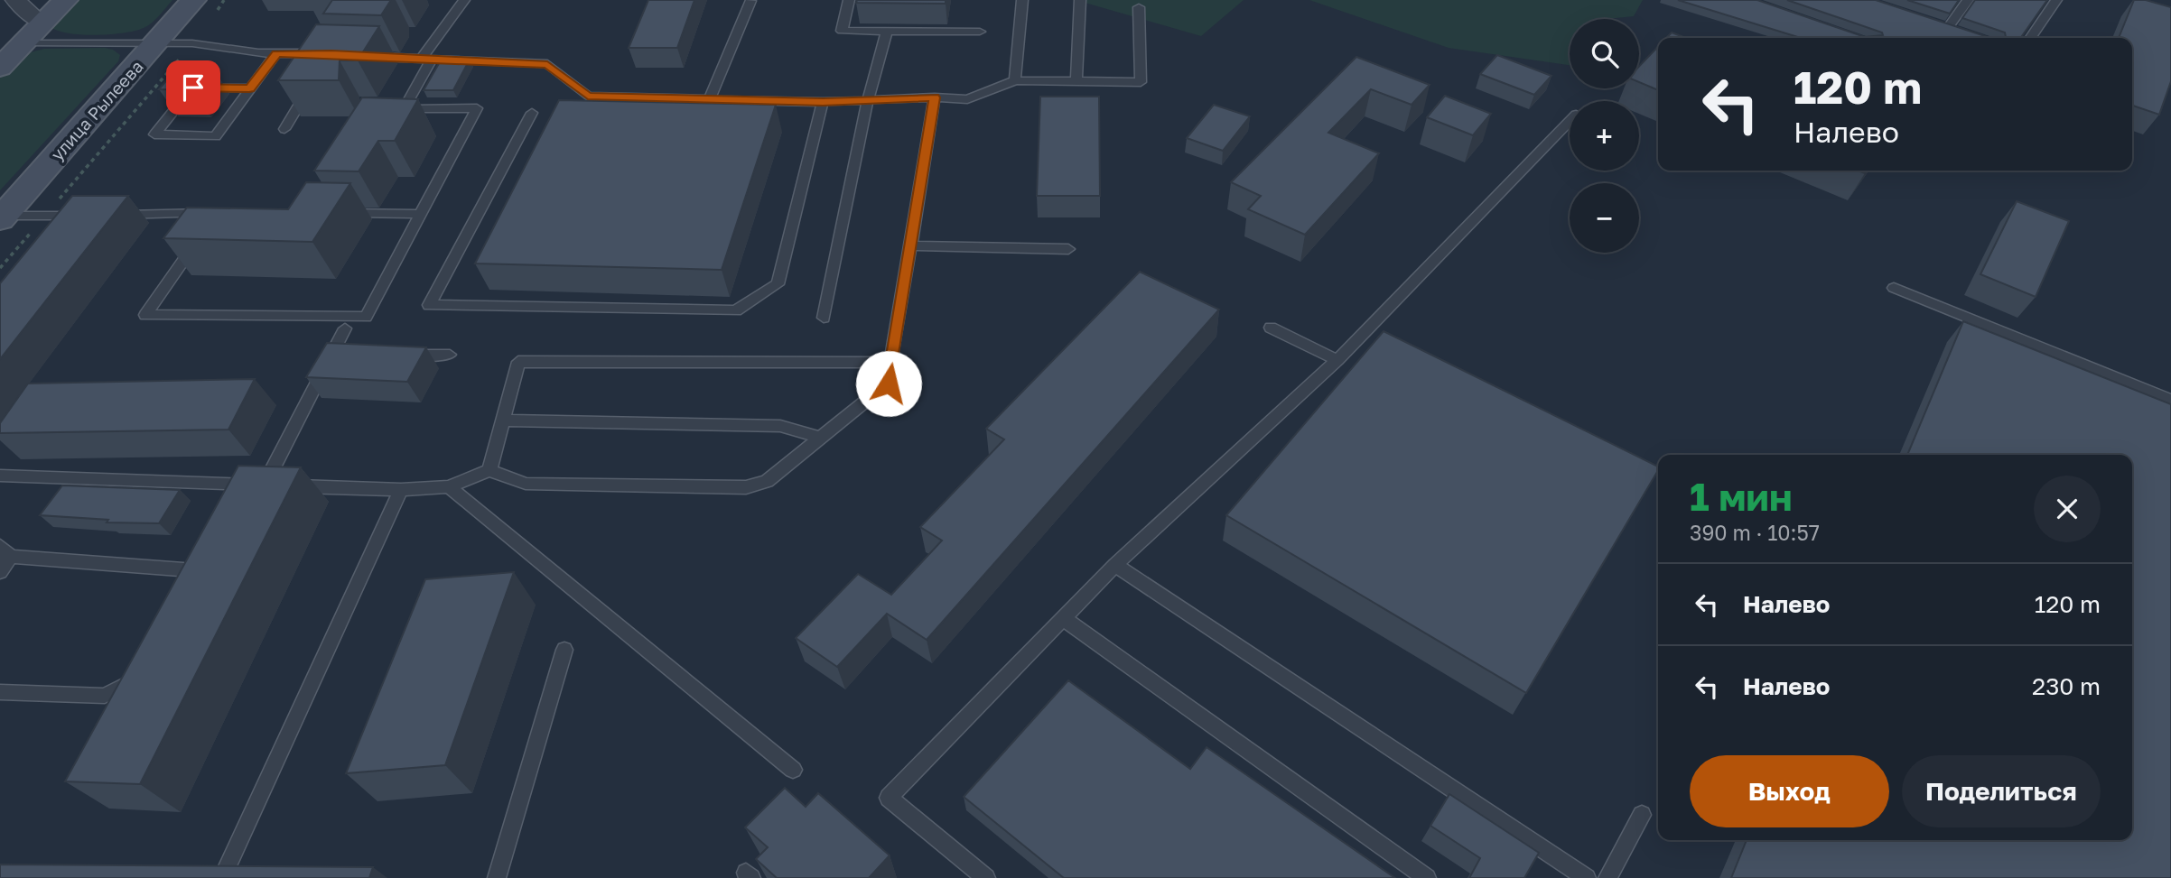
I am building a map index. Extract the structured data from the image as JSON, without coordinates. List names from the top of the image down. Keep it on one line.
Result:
{"streets":{"main road":["улица Рылеева"]},"page":{"map_buttons":["+","−"],"turn":["120 m","Налево"],"heading":["1 мин","390 m · 10:57"],"list":[{"name":"Налево","value":"120 m"},{"name":"Налево","value":"230 m"}],"buttons":["Выход","Поделиться"]}}
